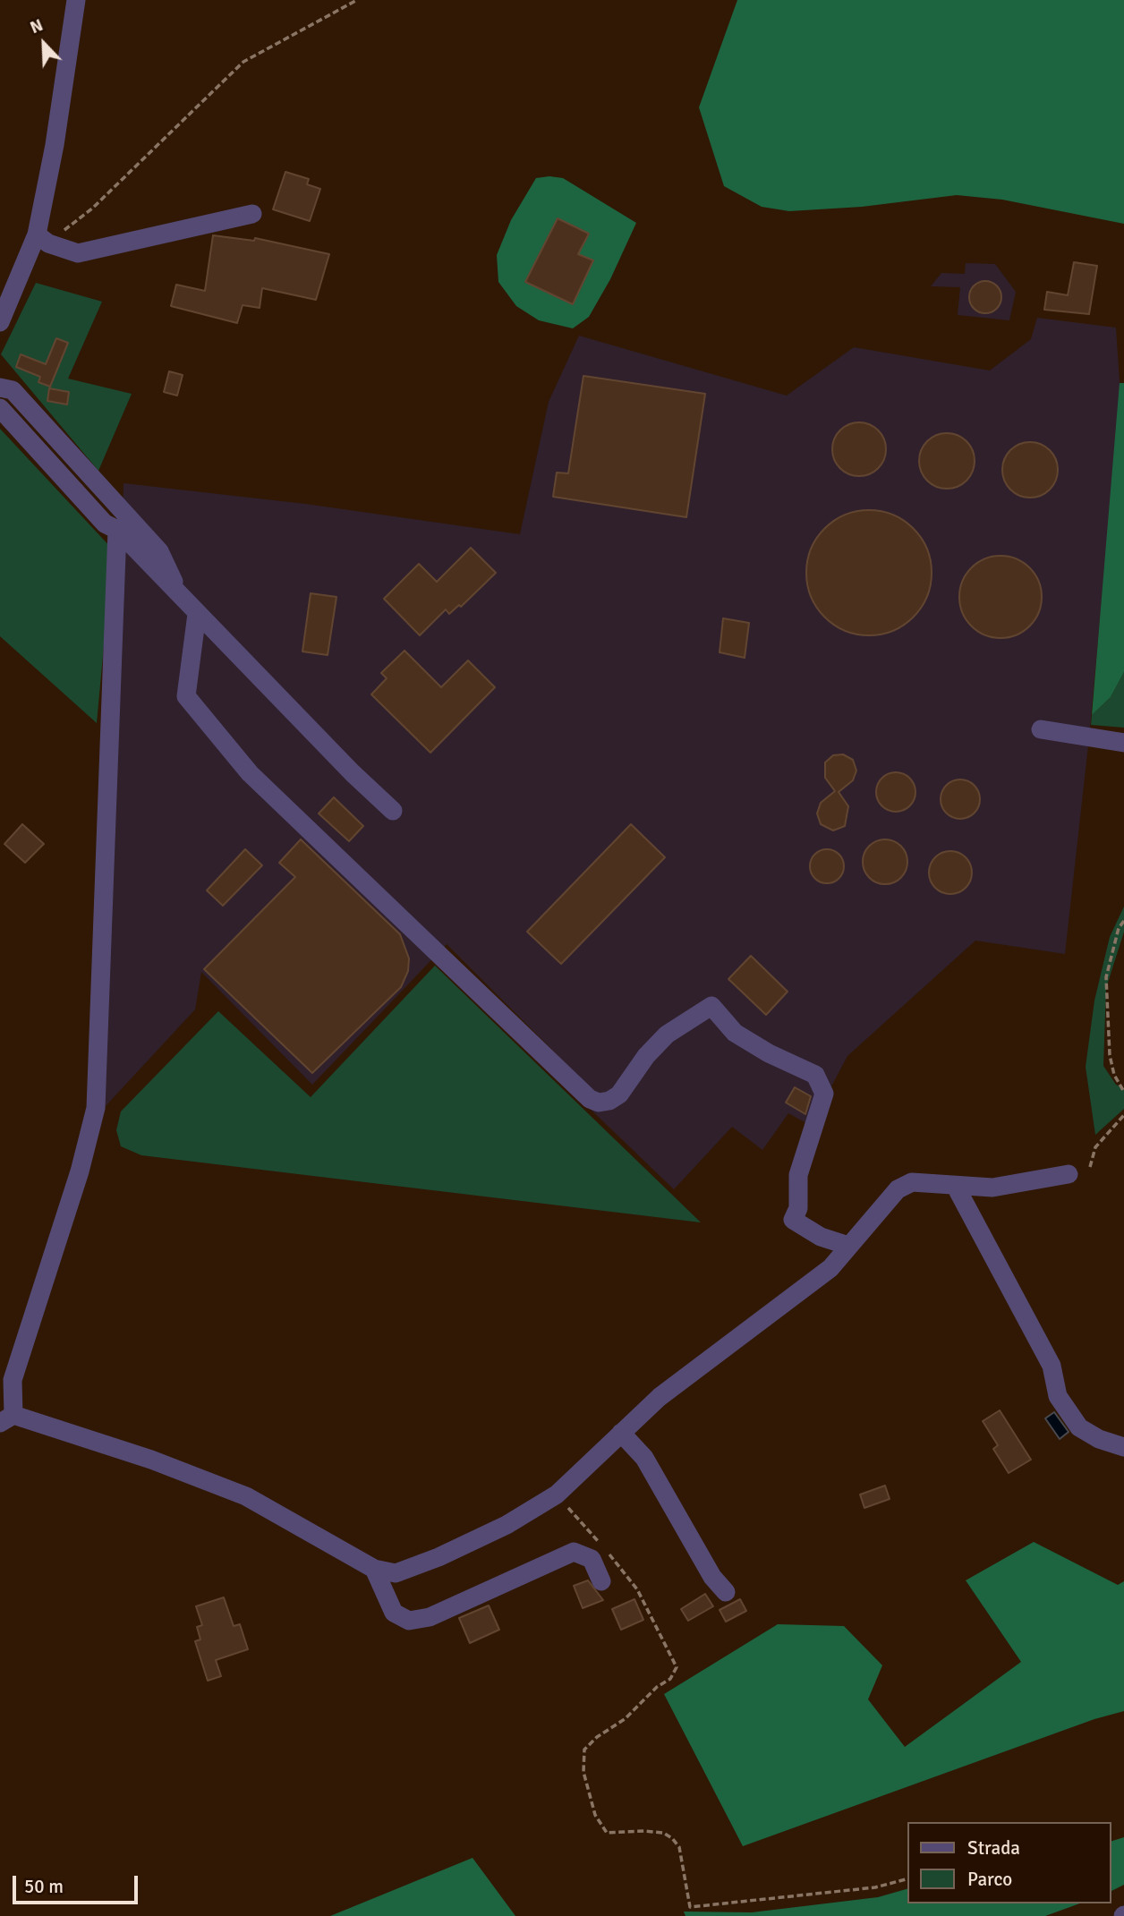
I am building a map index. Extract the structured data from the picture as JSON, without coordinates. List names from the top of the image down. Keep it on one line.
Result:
{"legend":["Strada","Parco"],"scale_bar":"50 m","north":"top left"}
